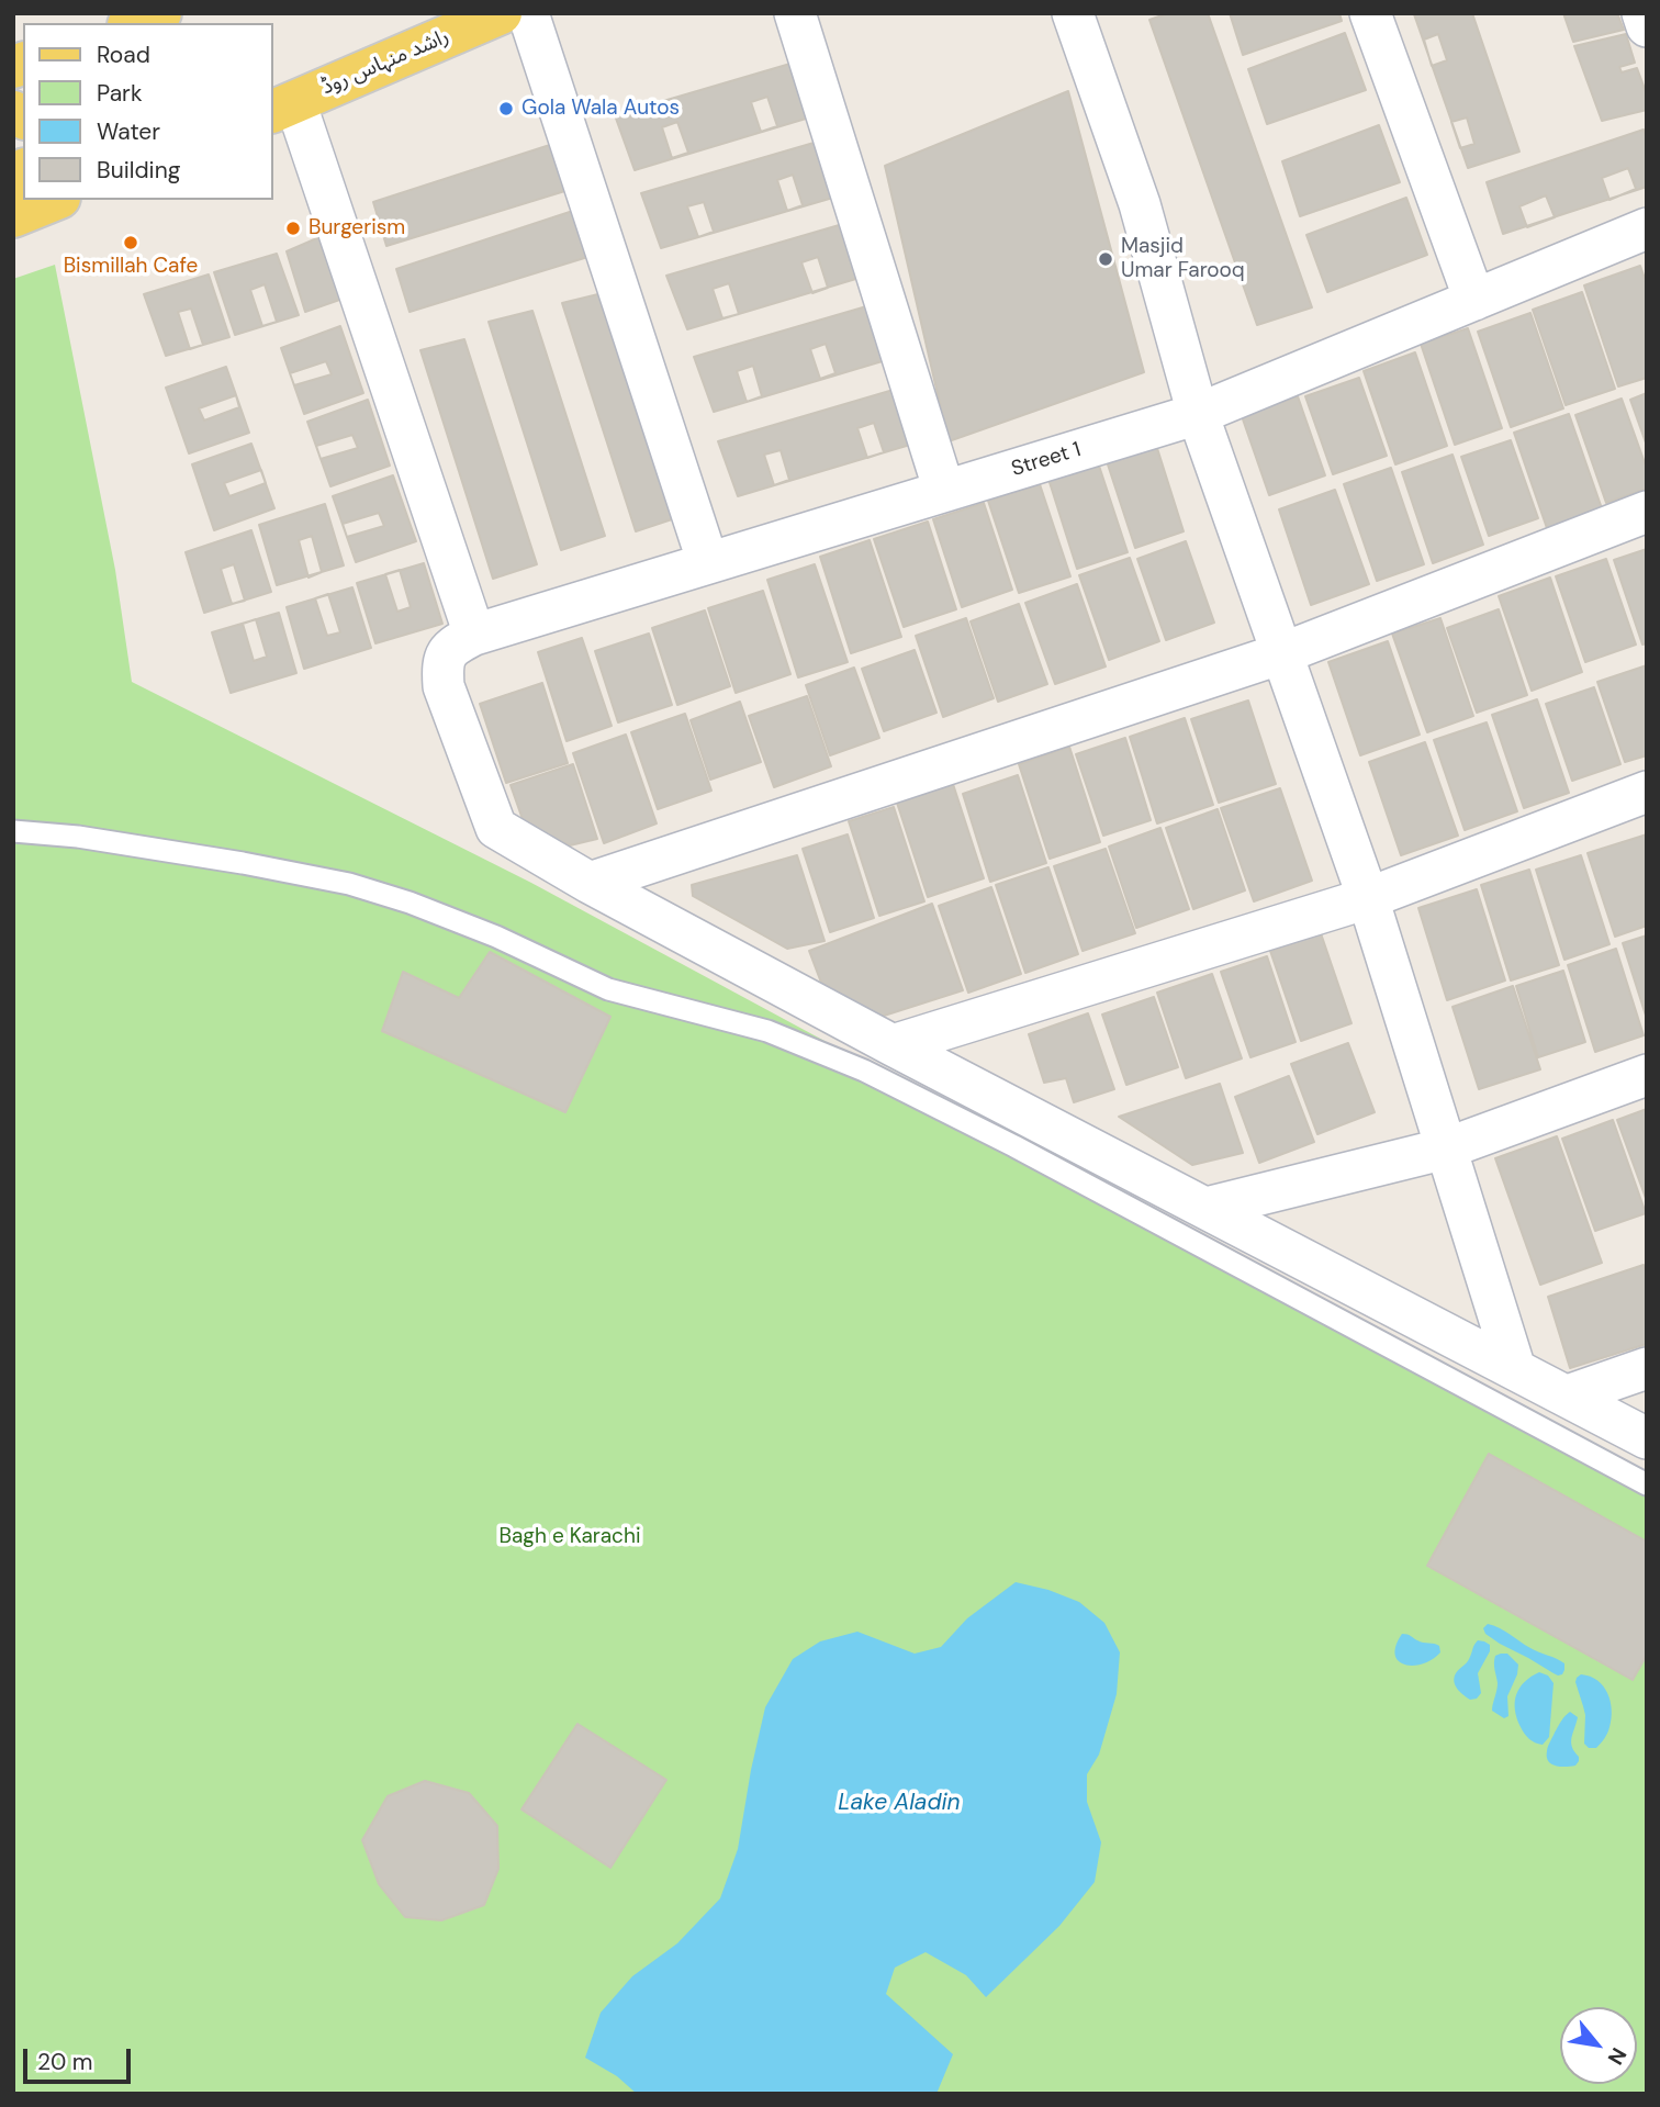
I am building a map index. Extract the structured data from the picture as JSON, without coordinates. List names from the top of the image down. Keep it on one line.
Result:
{"streets":{"main road":["راشد منہاس روڈ"],"street":["Street 1"]},"water":["Lake Aladin"],"parks":["Bagh e Karachi"],"places":["Gola Wala Autos","Burgerism","Bismillah Cafe","Masjid Umar Farooq"],"legend":["Road","Park","Water","Building"],"scale_bar":"20 m","north":"bottom right"}
